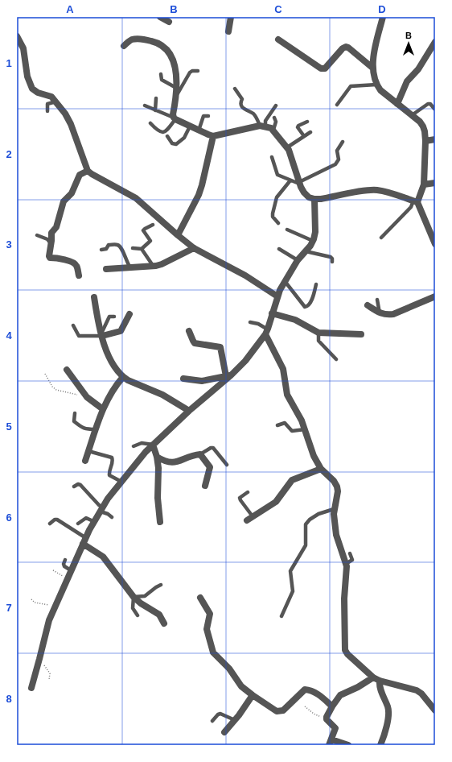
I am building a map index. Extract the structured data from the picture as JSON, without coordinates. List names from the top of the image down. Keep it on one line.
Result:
{"north":"top","grid":{"columns":["A","B","C","D"],"rows":["1","2","3","4","5","6","7","8"]}}
